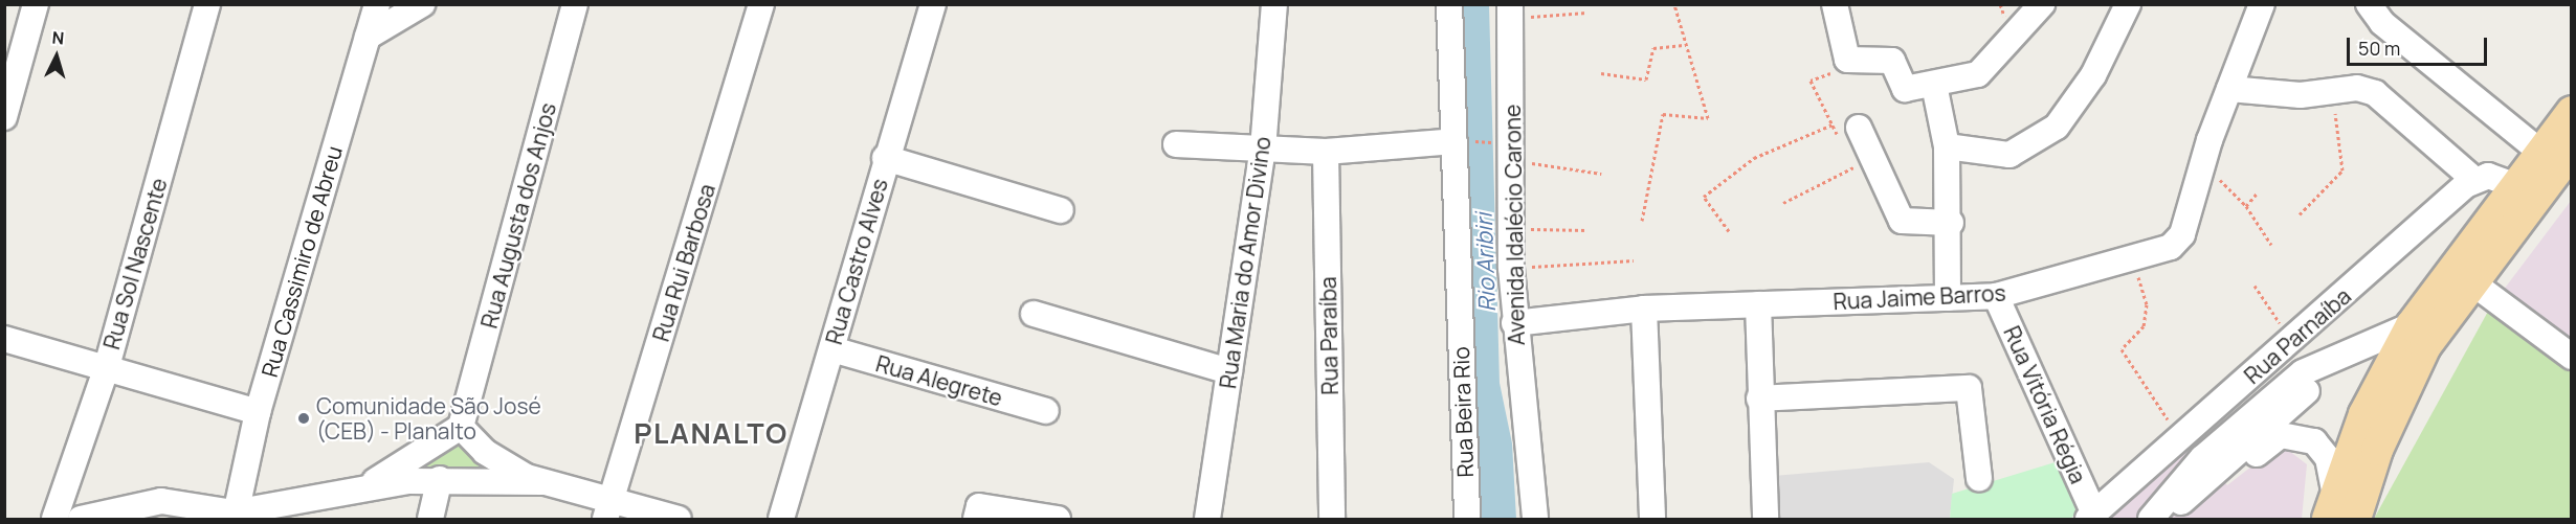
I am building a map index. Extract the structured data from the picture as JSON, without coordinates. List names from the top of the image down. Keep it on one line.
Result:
{"streets":{"street":["Rua Augusta dos Anjos","Avenida Idalécio Carone","Rua Cassimiro de Abreu","Rua Castro Alves","Rua Rui Barbosa","Rua Maria do Amor Divino","Rua Sol Nascente","Rua Jaime Barros","Rua Paraíba","Rua Parnaíba","Rua Alegrete","Rua Vitória Régia","Rua Beira Rio"]},"crossings":[["Avenida Idalécio Carone","Rua Jaime Barros"],["Rua Castro Alves","Rua Alegrete"],["Rua Jaime Barros","Rua Vitória Régia"],["Rua Parnaíba","Rua Vitória Régia"]],"districts":["PLANALTO"],"water":["Rio Aribiri"],"places":["Comunidade São José (CEB) - Planalto"],"scale_bar":"50 m","north":"top"}
